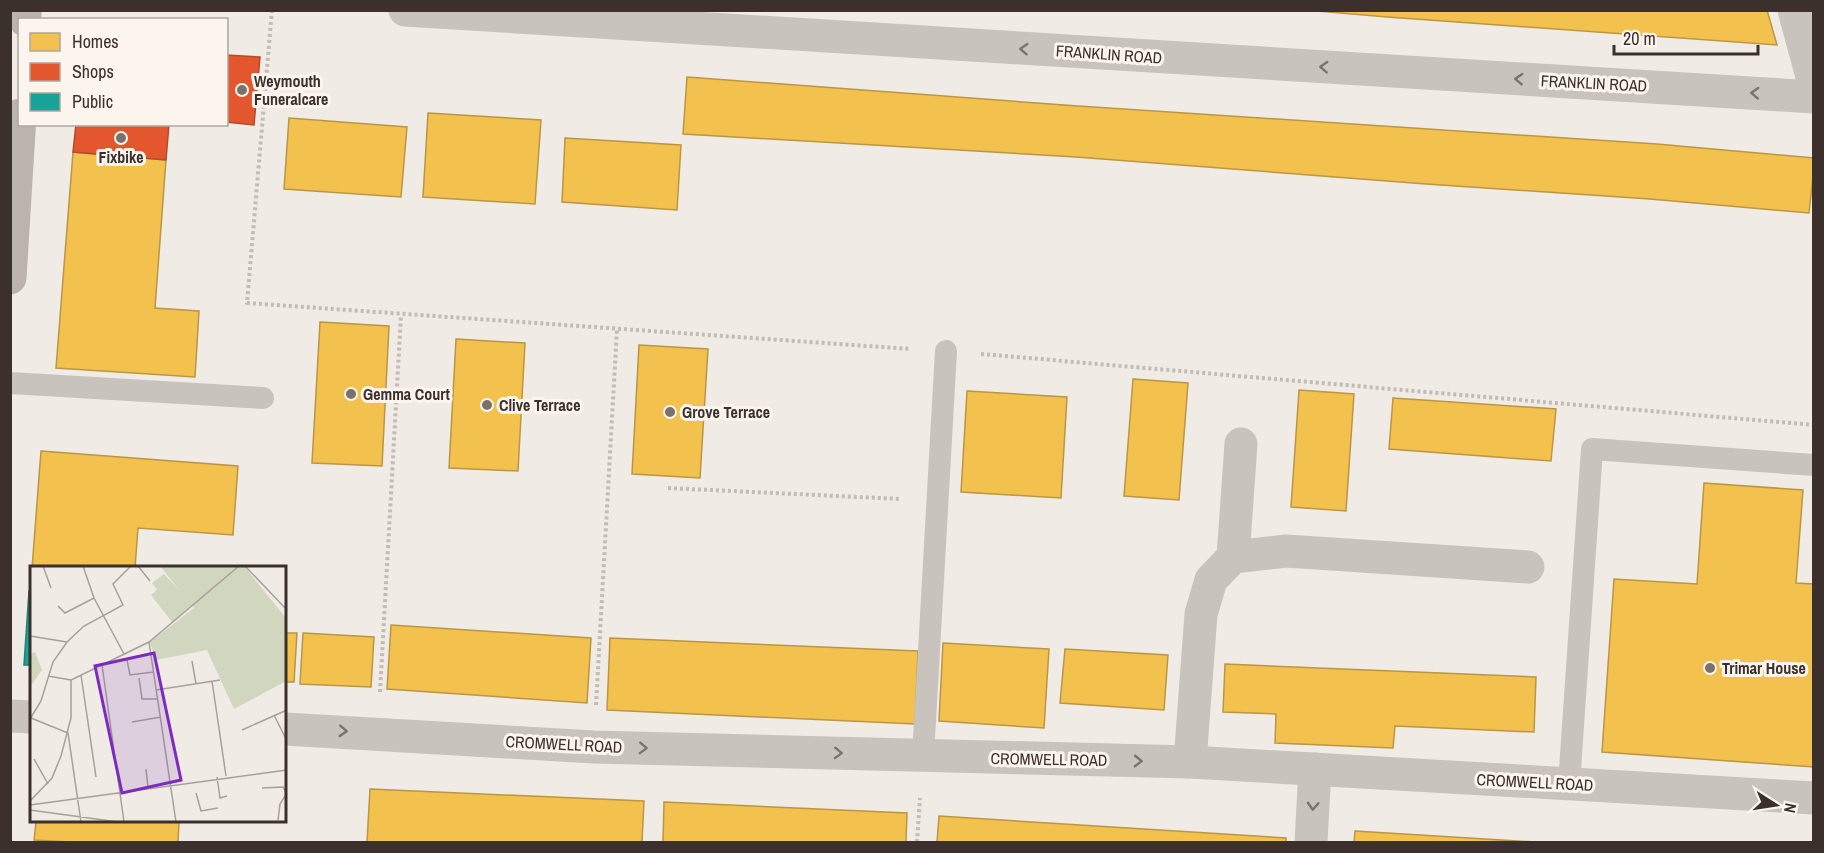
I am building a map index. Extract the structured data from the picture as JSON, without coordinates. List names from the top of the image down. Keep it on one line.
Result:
{"streets":{"street":["FRANKLIN ROAD","CROMWELL ROAD"]},"one_way":["FRANKLIN ROAD","CROMWELL ROAD"],"places":["Weymouth Funeralcare","Fixbike","Gemma Court","Clive Terrace","Grove Terrace","Trimar House"],"legend":["Homes","Shops","Public"],"scale_bar":"20 m","north":"right"}
